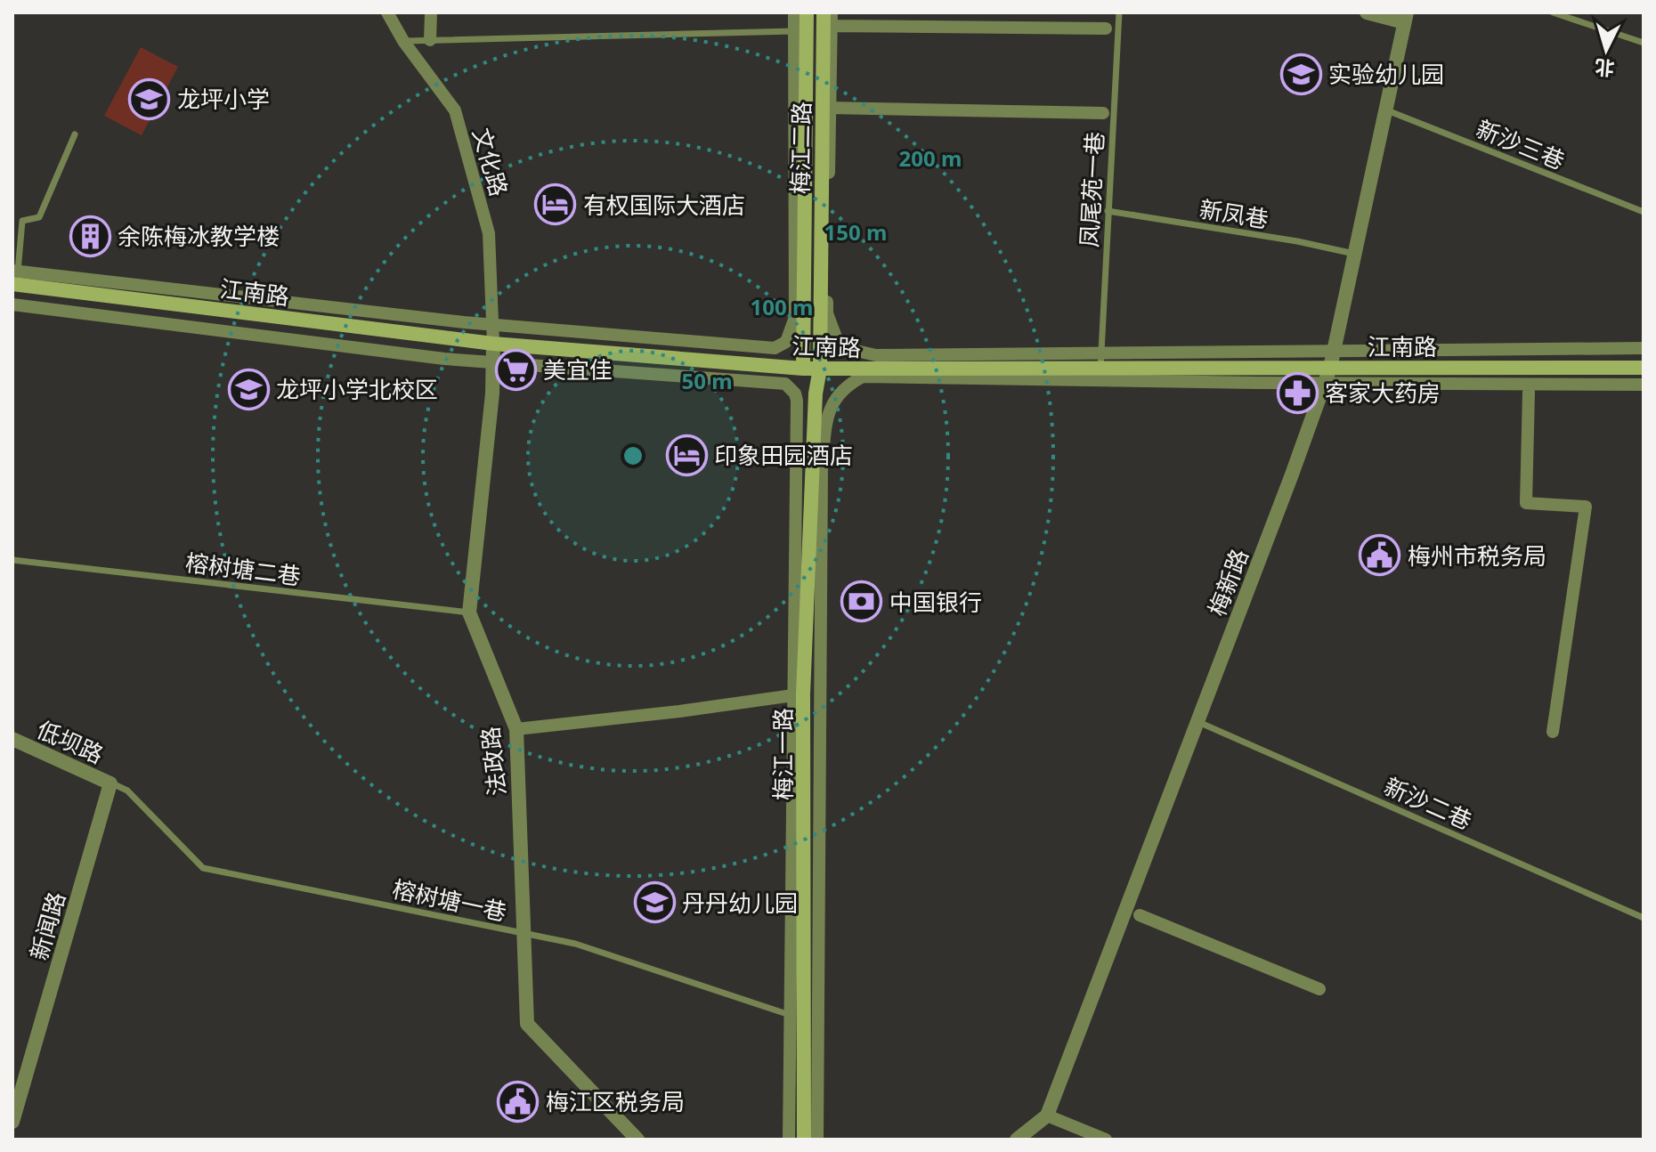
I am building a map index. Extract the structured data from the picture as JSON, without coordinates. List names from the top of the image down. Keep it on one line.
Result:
{"streets":{"main road":["梅江二路","江南路","梅江一路"],"street":["文化路","梅新路","低坝路","法政路","新闻路"],"lane":["新沙三巷","凤尾苑一巷","新凤巷","榕树塘二巷","新沙二巷","榕树塘一巷"]},"crossings":[["新沙三巷","梅新路"],["梅江二路","江南路"],["梅江二路","梅江一路"],["文化路","江南路"],["文化路","法政路"],["凤尾苑一巷","新凤巷"],["凤尾苑一巷","江南路"],["新凤巷","梅新路"],["江南路","梅新路"],["江南路","梅江一路"],["江南路","法政路"],["榕树塘二巷","法政路"],["梅新路","新沙二巷"],["低坝路","榕树塘一巷"],["低坝路","新闻路"],["梅江一路","榕树塘一巷"],["法政路","榕树塘一巷"],["榕树塘一巷","新闻路"]],"places":{"school or university":["实验幼儿园","龙坪小学","龙坪小学北校区","丹丹幼儿园"],"hotel":["有权国际大酒店","印象田园酒店"],"building":["余陈梅冰教学楼"],"supermarket":["美宜佳"],"pharmacy":["客家大药房"],"public building":["梅州市税务局","梅江区税务局"],"bank":["中国银行"]},"north":"bottom","rings":["200 m","150 m","100 m","50 m"]}
